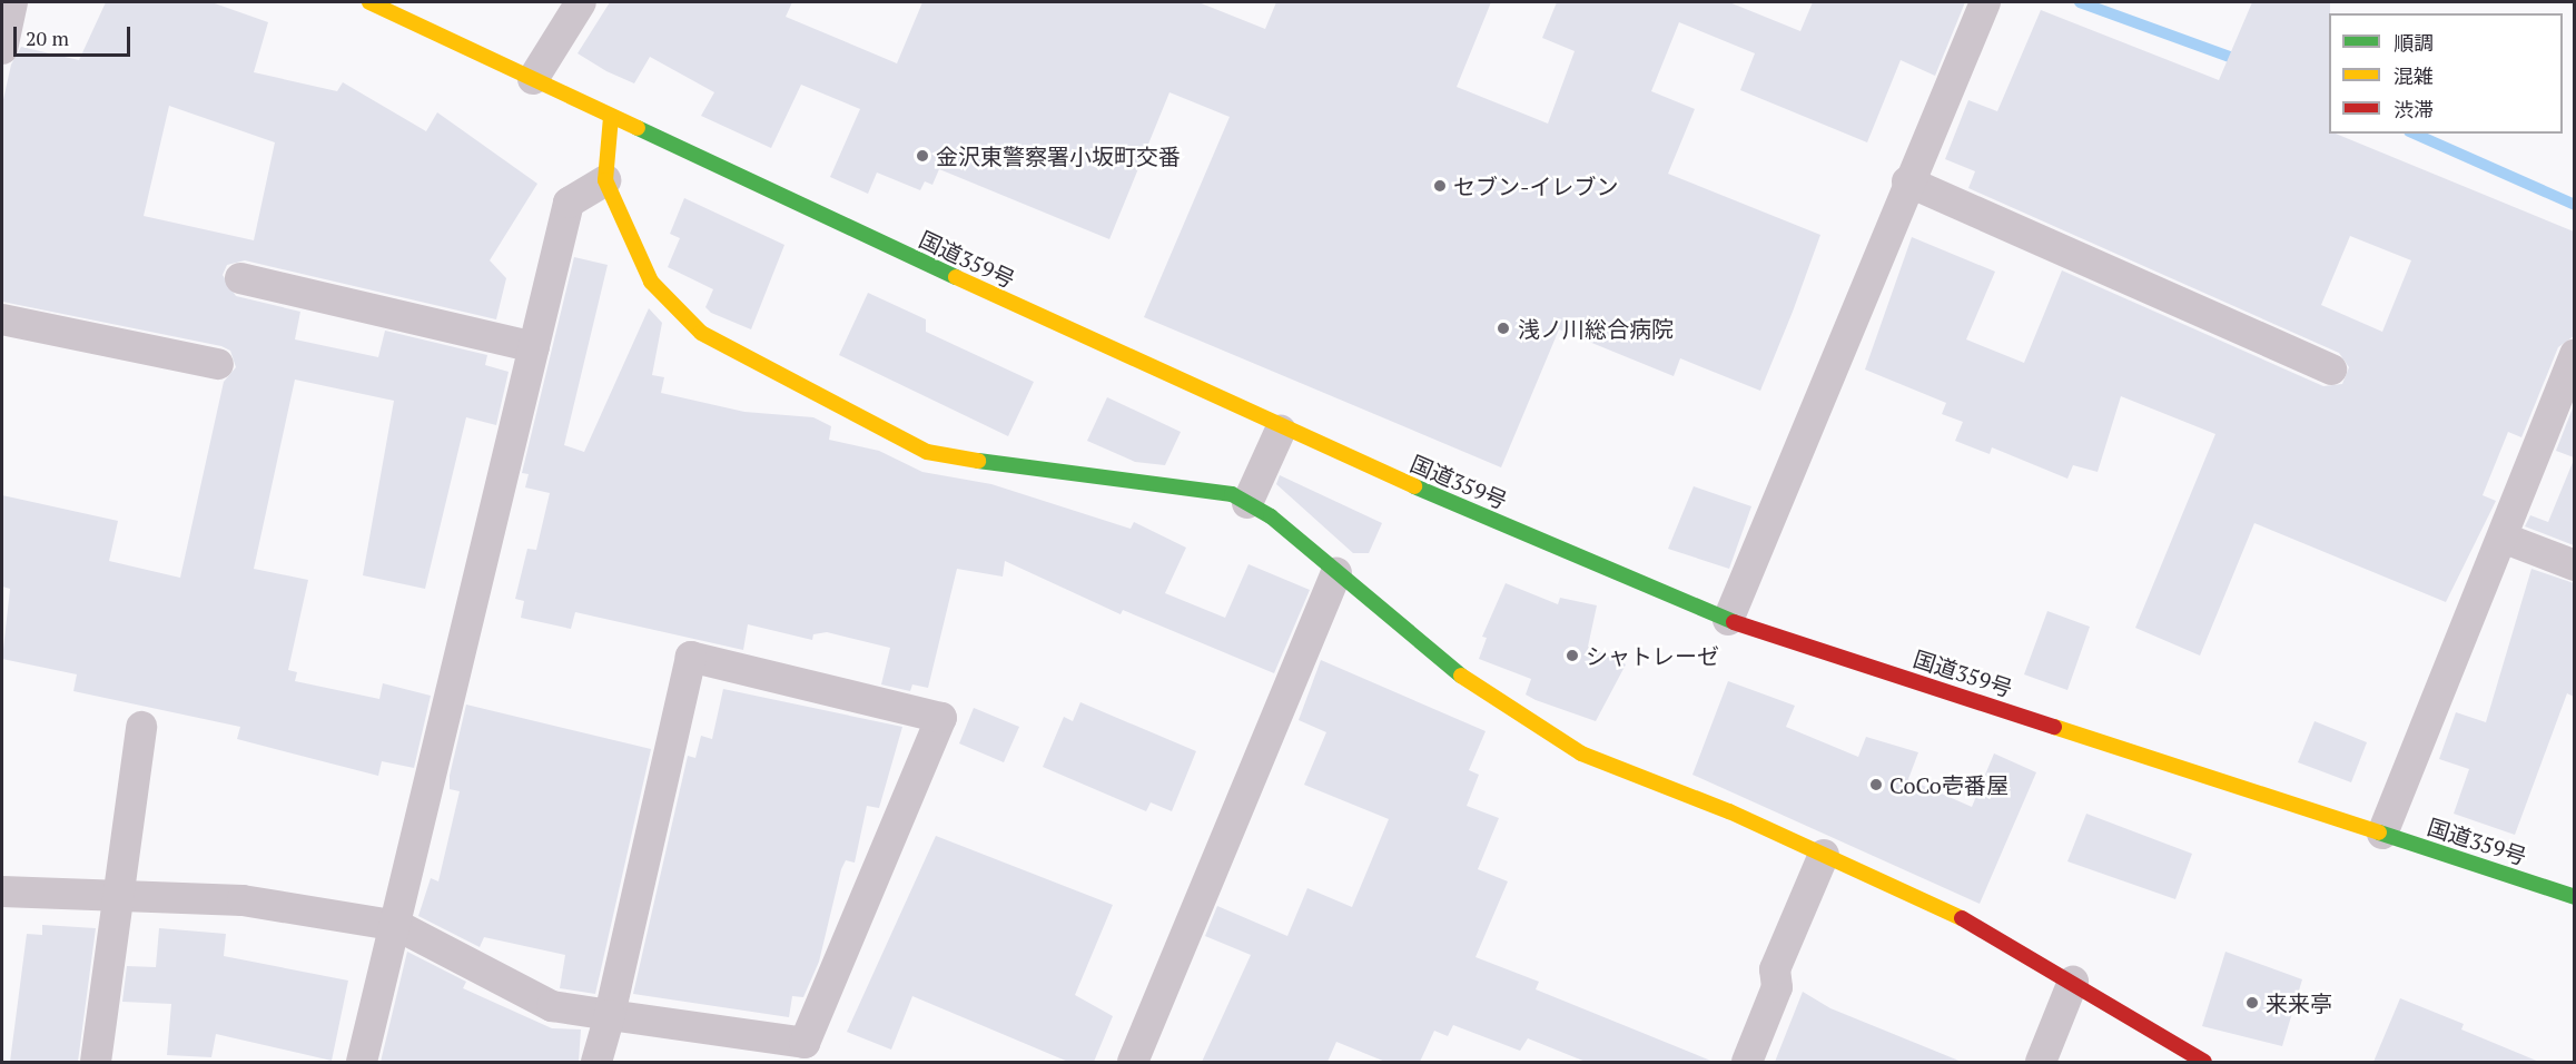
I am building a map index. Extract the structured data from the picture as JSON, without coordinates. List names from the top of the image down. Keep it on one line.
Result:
{"streets":{"main road":["国道359号"]},"places":["金沢東警察署小坂町交番","セブン-イレブン","浅ノ川総合病院","シャトレーゼ","CoCo壱番屋","来来亭"],"legend":["順調","混雑","渋滞"],"scale_bar":"20 m"}
